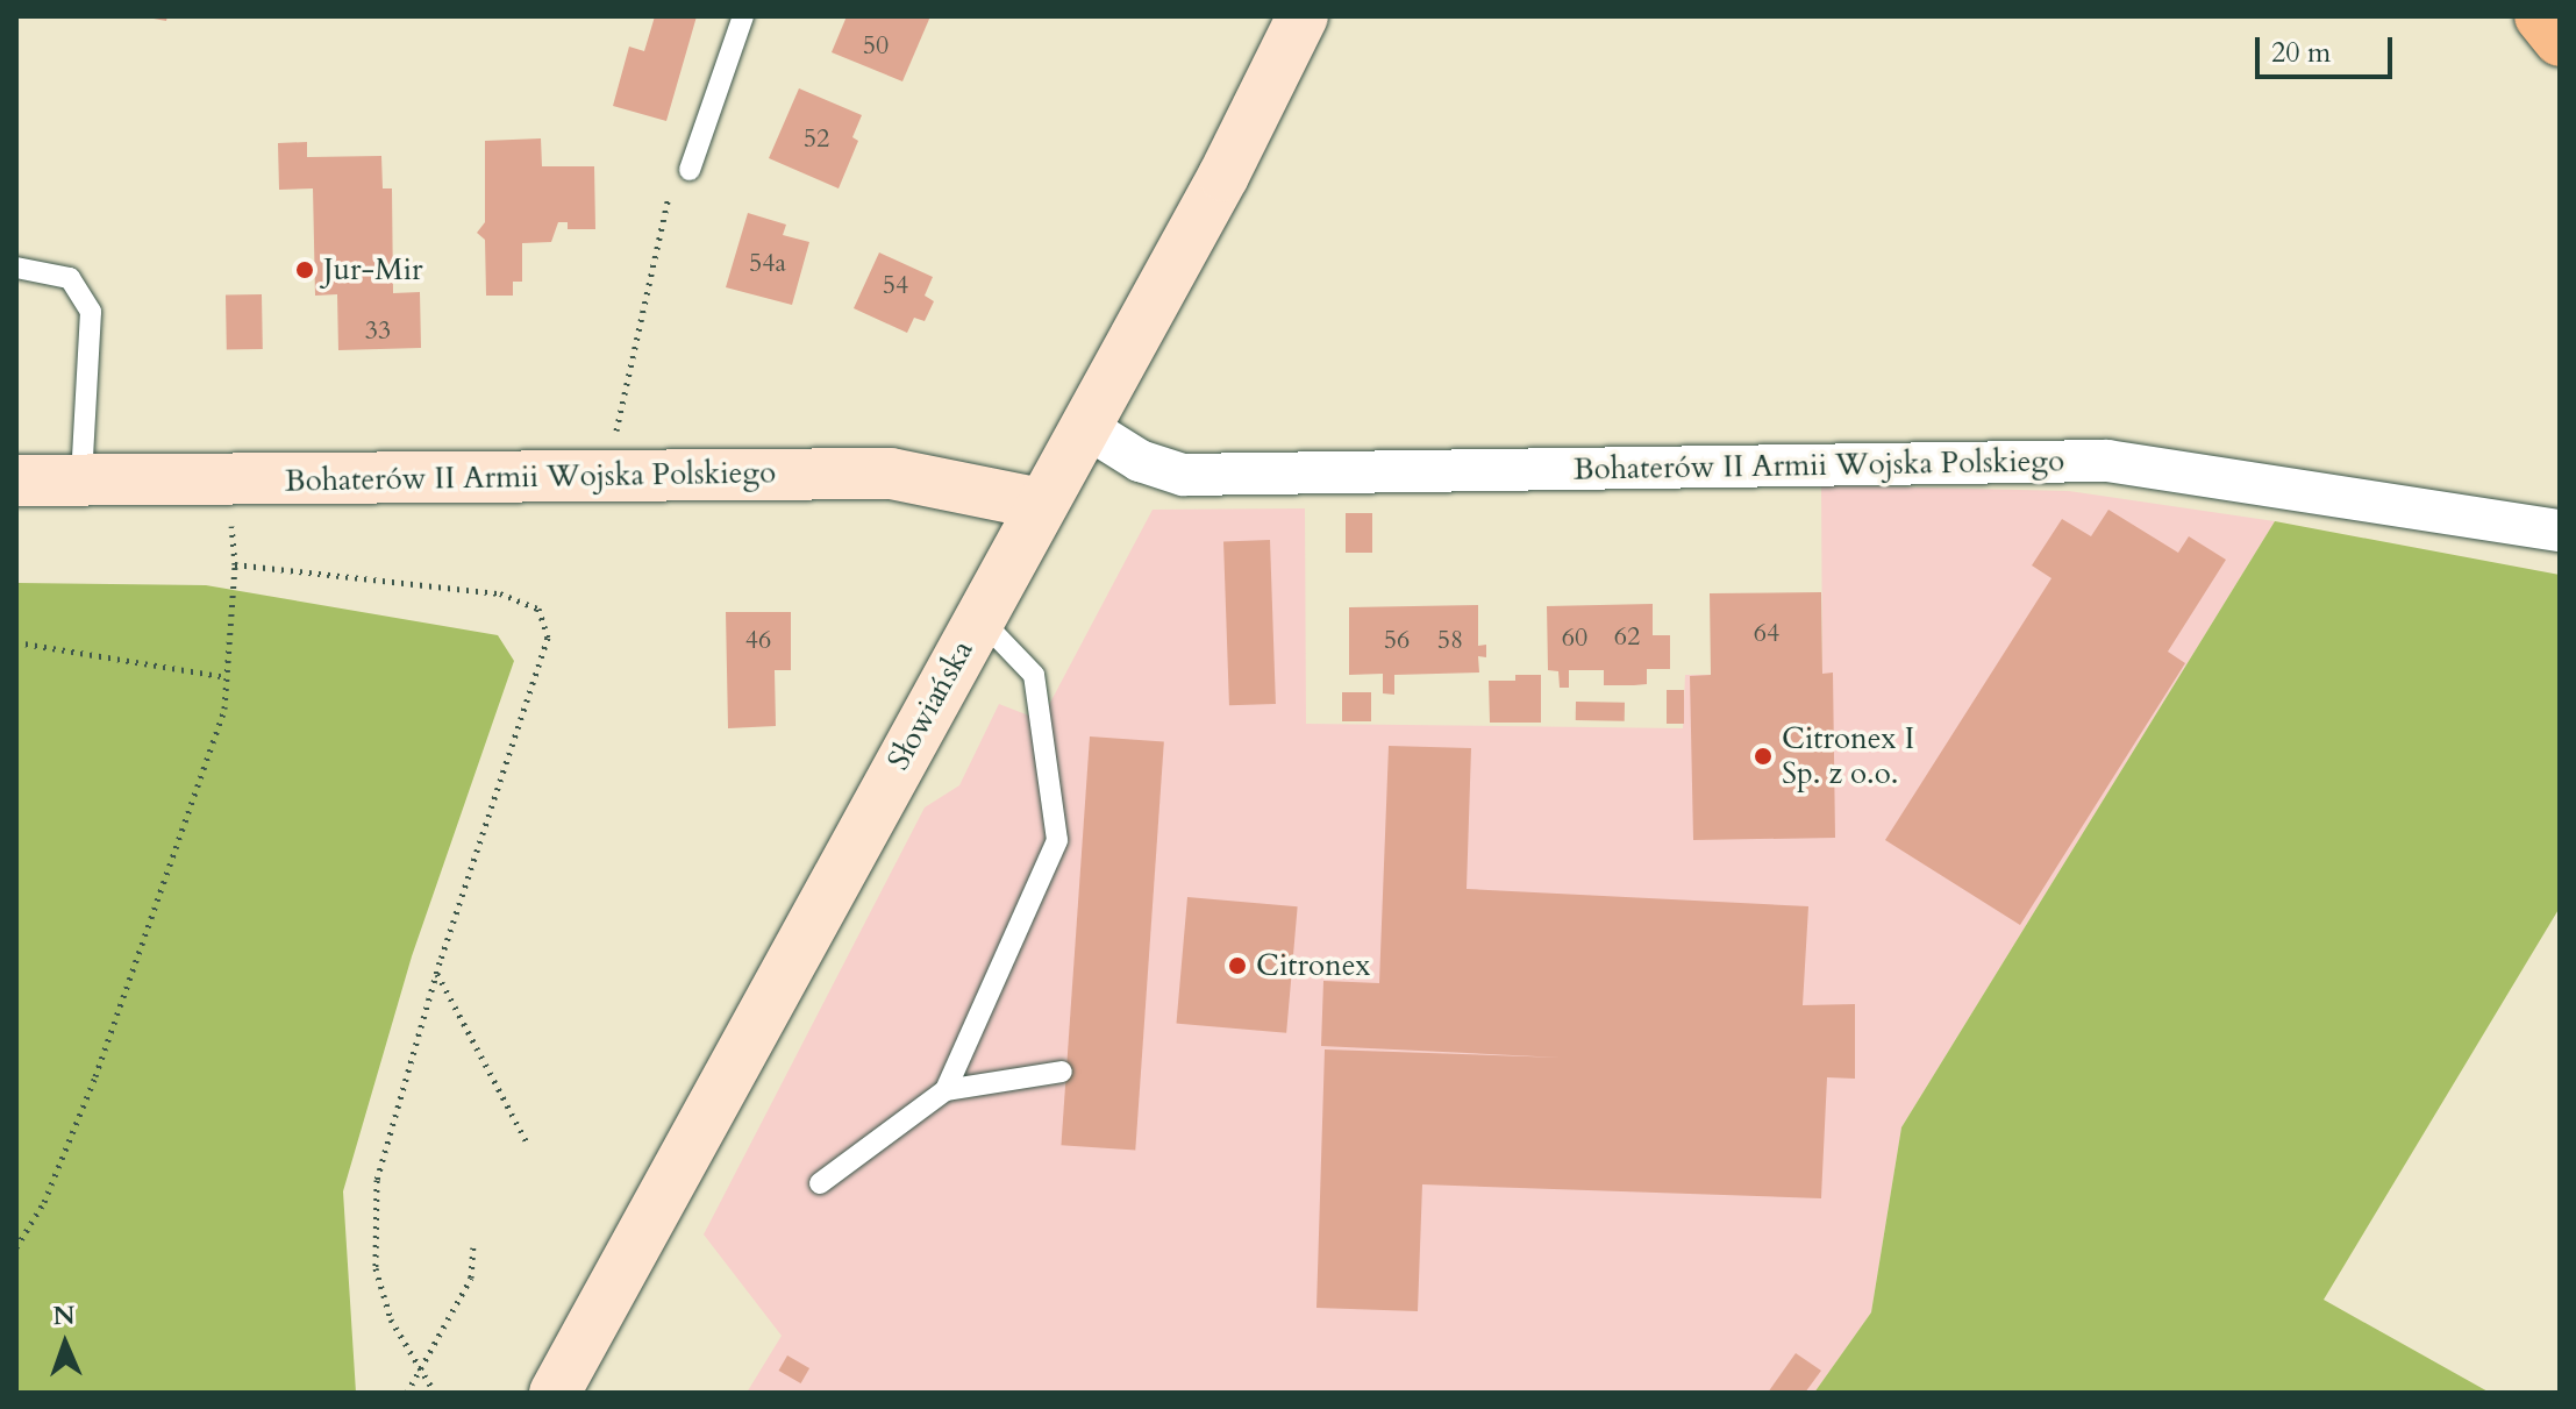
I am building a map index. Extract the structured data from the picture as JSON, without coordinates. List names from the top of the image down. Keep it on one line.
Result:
{"streets":{"street":["Bohaterów II Armii Wojska Polskiego","Słowiańska"]},"crossings":[["Bohaterów II Armii Wojska Polskiego","Słowiańska"]],"places":["Jur-Mir","Citronex I Sp. z o.o.","Citronex"],"house_numbers":["50","52","54a","54","33","64","62","60","46","56","58"],"scale_bar":"20 m","north":"top"}
